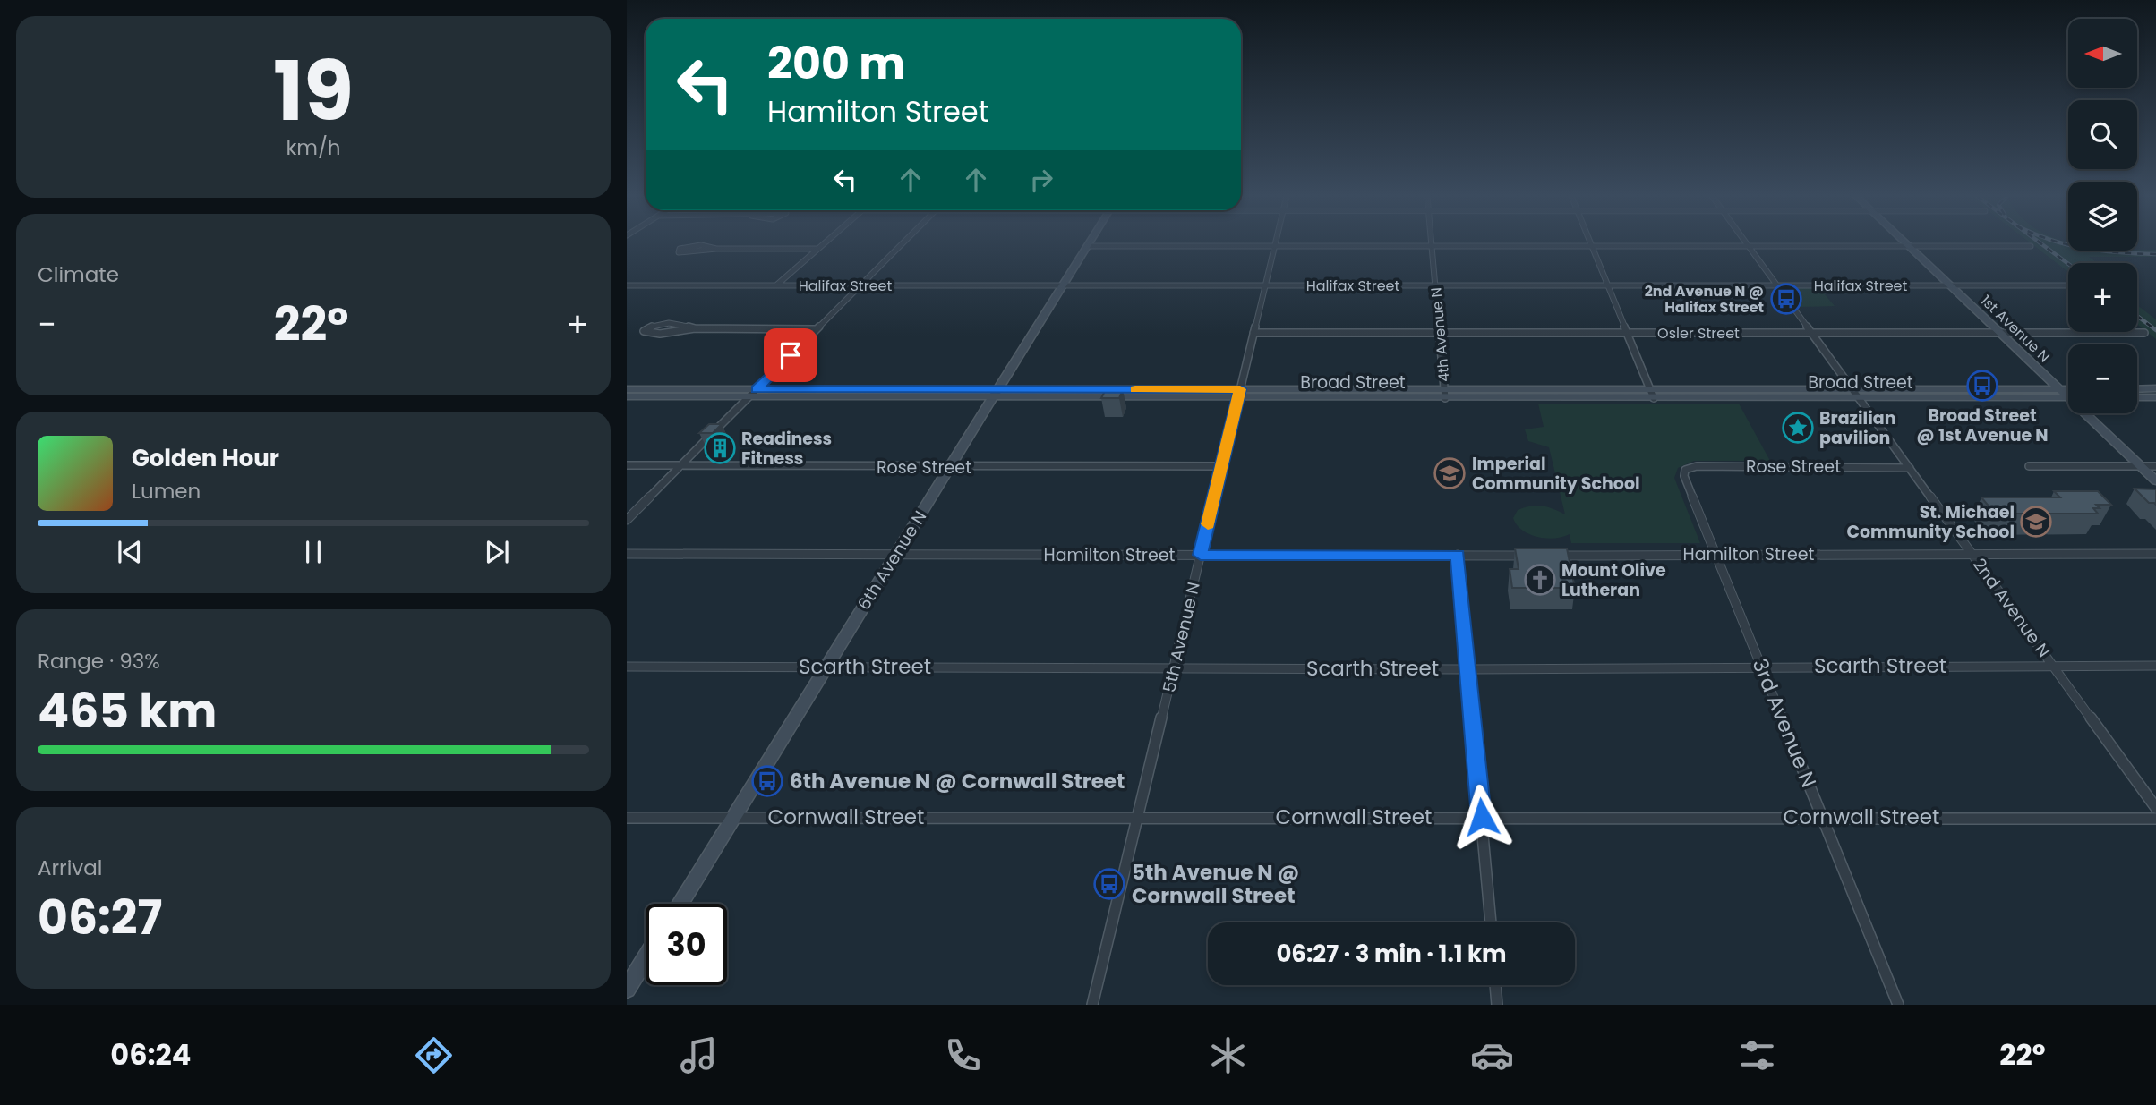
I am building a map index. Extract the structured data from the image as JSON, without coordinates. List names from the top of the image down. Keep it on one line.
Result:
{"streets":{"main road":["1st Avenue N","Broad Street","6th Avenue N"],"street":["Halifax Street","Osler Street","4th Avenue N","Rose Street","Hamilton Street","2nd Avenue N","5th Avenue N","Scarth Street","3rd Avenue N","Cornwall Street"]},"crossings":[["Halifax Street","1st Avenue N"],["Halifax Street","4th Avenue N"],["Halifax Street","6th Avenue N"],["Halifax Street","2nd Avenue N"],["Halifax Street","5th Avenue N"],["1st Avenue N","Osler Street"],["1st Avenue N","Broad Street"],["Osler Street","4th Avenue N"],["Osler Street","2nd Avenue N"],["Osler Street","5th Avenue N"],["4th Avenue N","Broad Street"],["Broad Street","6th Avenue N"],["Broad Street","2nd Avenue N"],["Broad Street","5th Avenue N"],["Rose Street","6th Avenue N"],["Rose Street","2nd Avenue N"],["Rose Street","5th Avenue N"],["Rose Street","3rd Avenue N"],["Hamilton Street","6th Avenue N"],["Hamilton Street","2nd Avenue N"],["Hamilton Street","5th Avenue N"],["Hamilton Street","3rd Avenue N"],["6th Avenue N","Scarth Street"],["6th Avenue N","Cornwall Street"],["2nd Avenue N","Scarth Street"],["5th Avenue N","Scarth Street"],["5th Avenue N","Cornwall Street"],["Scarth Street","3rd Avenue N"],["3rd Avenue N","Cornwall Street"]],"places":{"bus stop":["2nd Avenue N @ Halifax Street","Broad Street @ 1st Avenue N","6th Avenue N @ Cornwall Street","5th Avenue N @ Cornwall Street"],"place":["Brazilian pavilion"],"building":["Readiness Fitness"],"school or university":["Imperial Community School","St. Michael Community School"],"church":["Mount Olive Lutheran"]},"north":"left","page":{"tile":[["19","km/h"],"Climate",["Range · 93%","465 km"],["Arrival","06:27"]],"map_buttons":["+","−"],"turn":["200 m","Hamilton Street"],"heat":["−","22°","+"],"song":["Golden Hour","Lumen"],"limit":"30","trip":"06:27 · 3 min · 1.1 km","tabs":["06:24","22°"]}}
